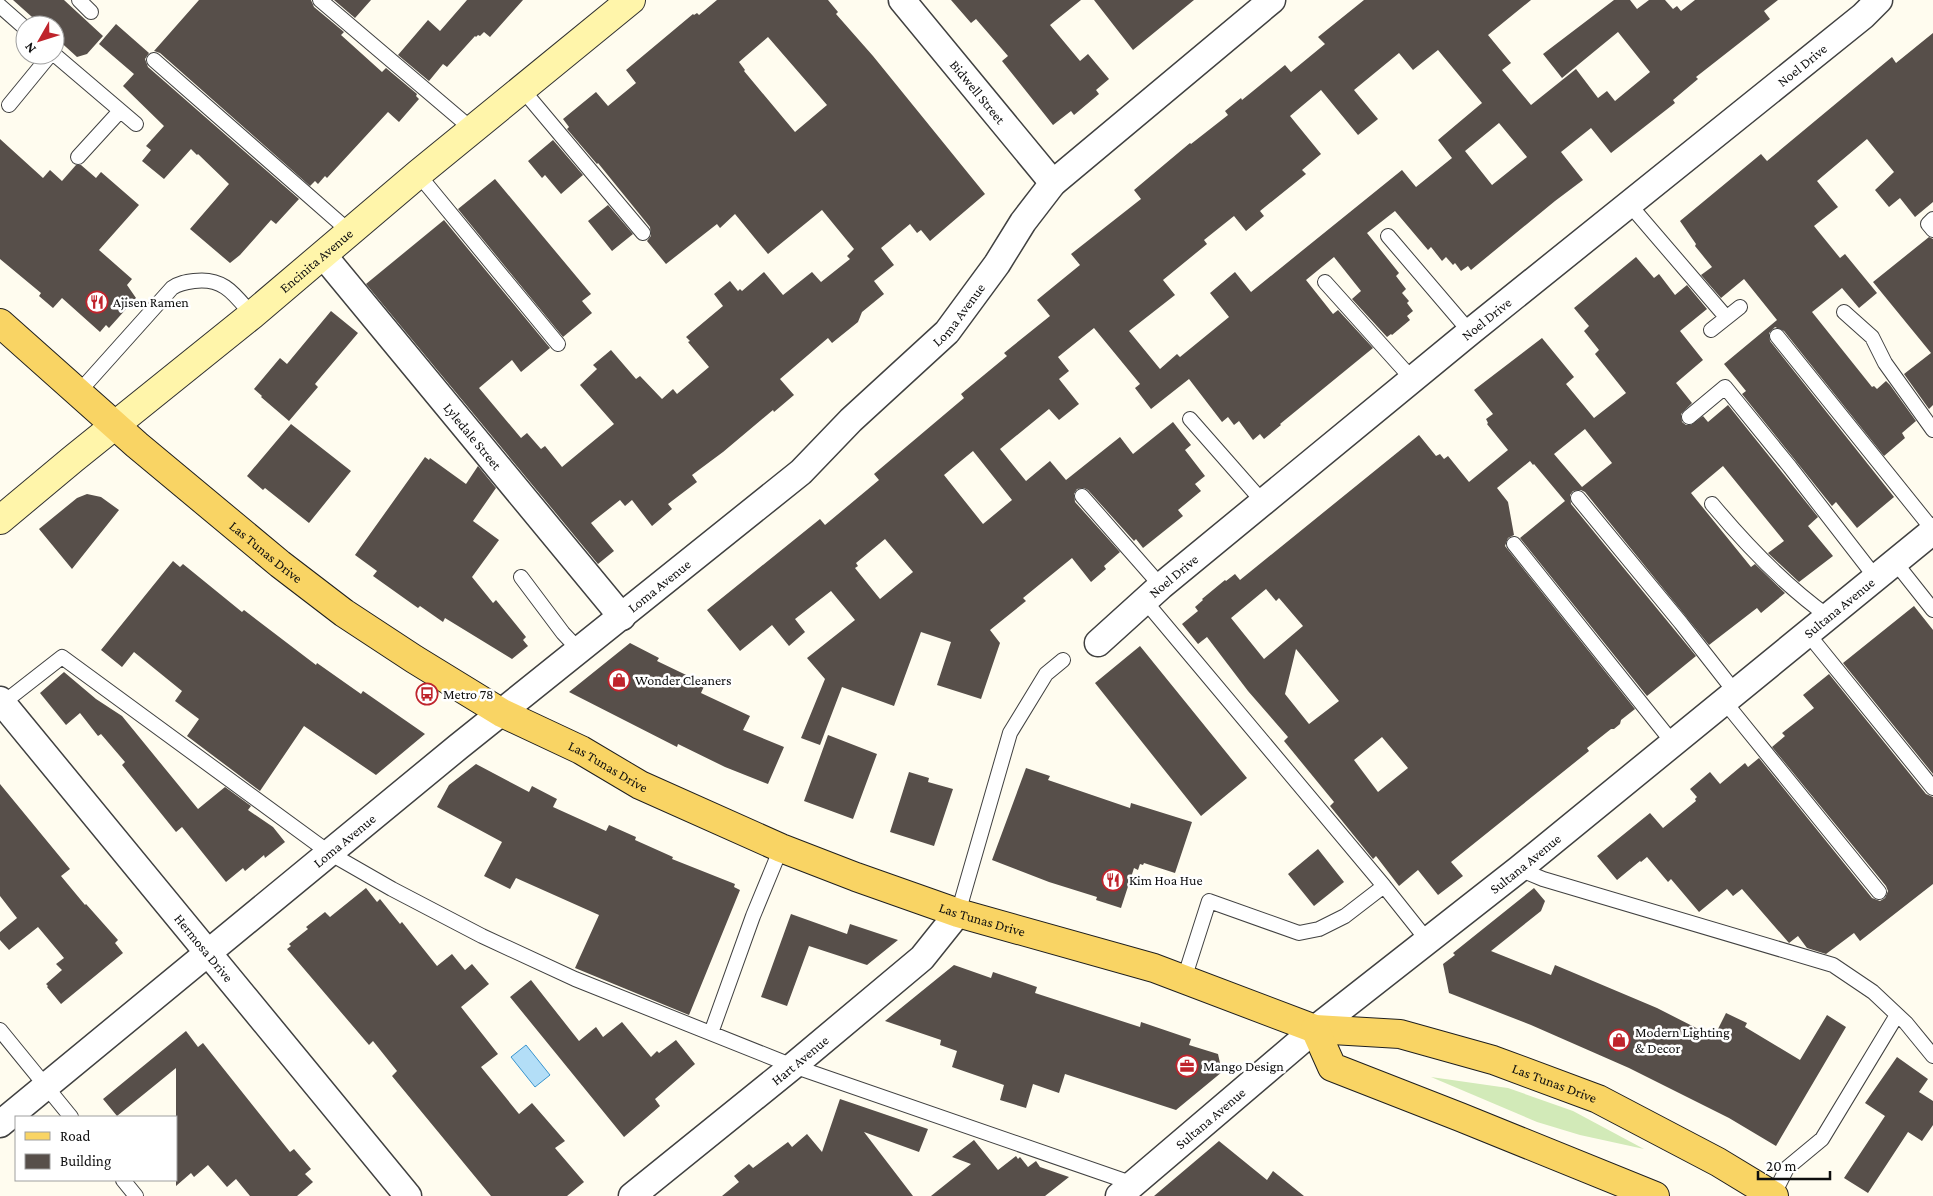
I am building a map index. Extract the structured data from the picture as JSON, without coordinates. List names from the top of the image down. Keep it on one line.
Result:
{"streets":{"main road":["Las Tunas Drive"],"street":["Noel Drive","Bidwell Street","Encinita Avenue","Loma Avenue","Lyledale Street","Sultana Avenue","Hermosa Drive","Hart Avenue"]},"crossings":[["Bidwell Street","Loma Avenue"],["Encinita Avenue","Lyledale Street"],["Encinita Avenue","Las Tunas Drive"],["Loma Avenue","Lyledale Street"],["Loma Avenue","Las Tunas Drive"],["Loma Avenue","Hermosa Drive"],["Las Tunas Drive","Sultana Avenue"],["Las Tunas Drive","Hart Avenue"]],"places":{"restaurant":["Ajisen Ramen","Kim Hoa Hue"],"shop":["Wonder Cleaners","Modern Lighting & Decor"],"bus stop":["Metro 78"],"office":["Mango Design"]},"legend":["Road","Building"],"scale_bar":"20 m","north":"bottom left"}
